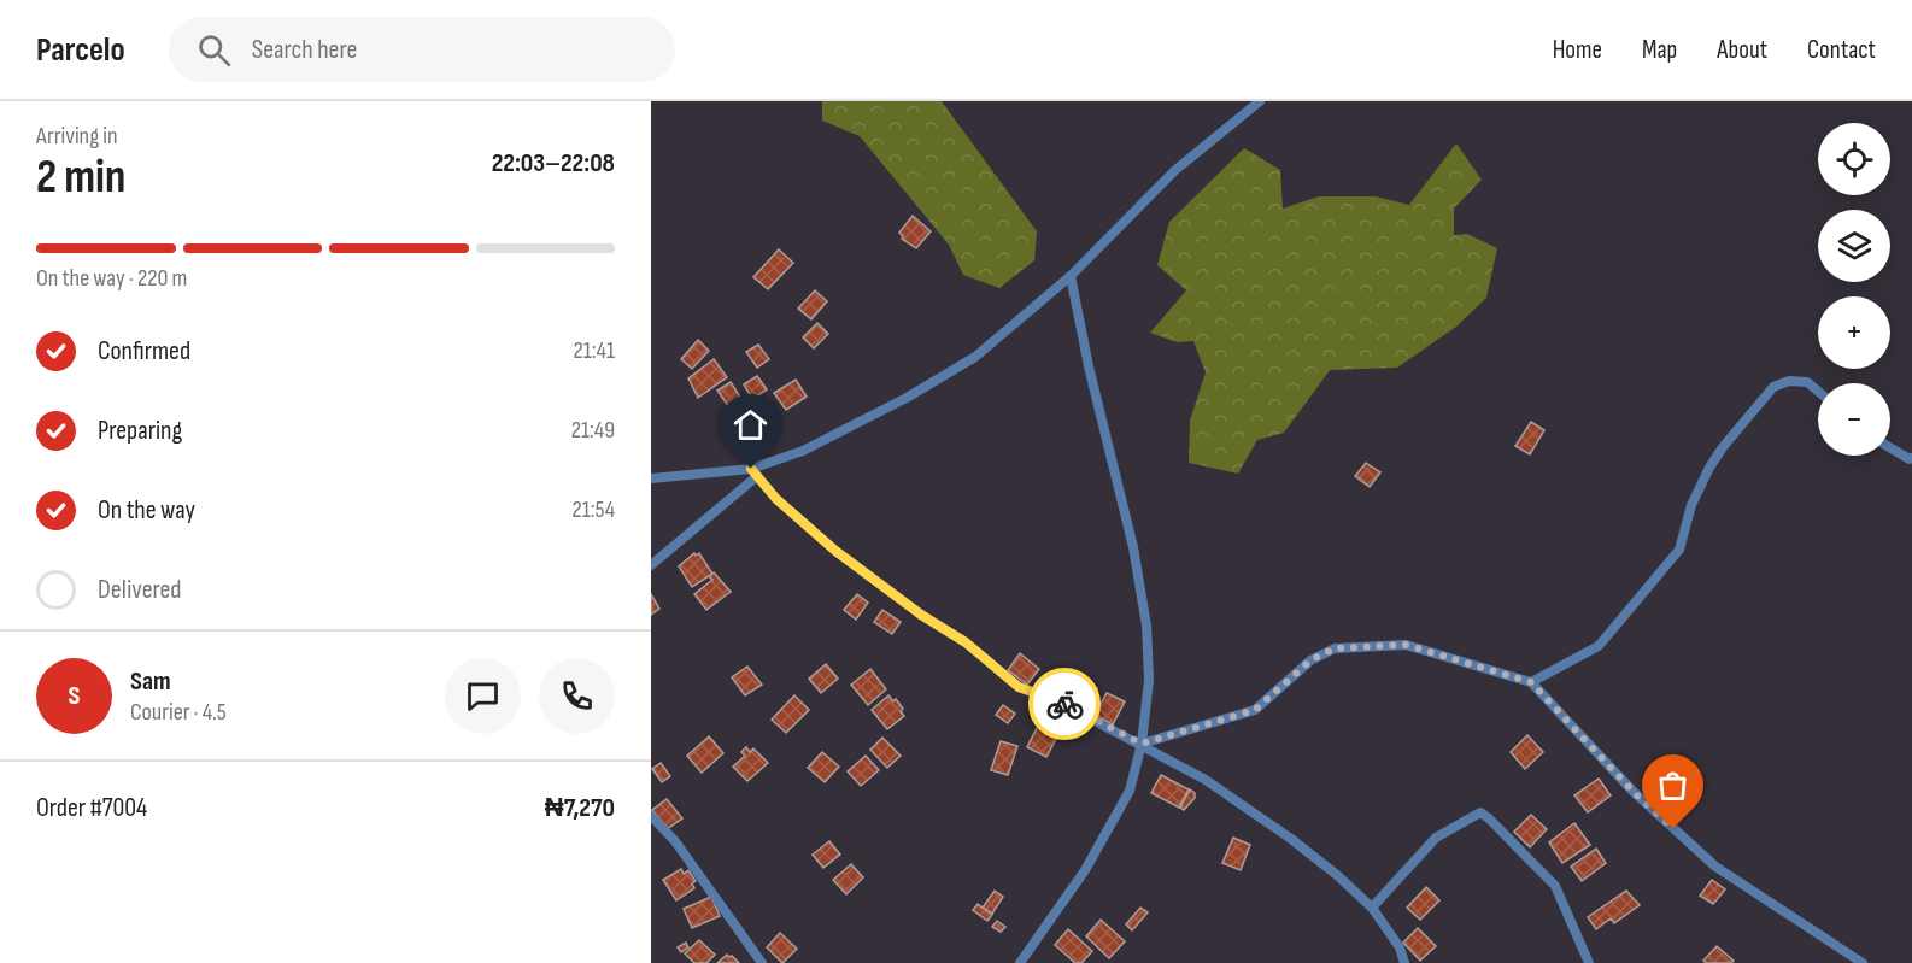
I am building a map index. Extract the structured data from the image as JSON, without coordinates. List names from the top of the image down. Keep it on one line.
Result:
{"page":{"header":"Parcelo","search":"Search here","nav":["Home","Map","About","Contact"],"heading":["2 min","Arriving in","22:03–22:08"],"panel":["Sam","Courier · 4.5","Order #7004","₦7,270"],"map_buttons":["+","−"],"bar":"On the way · 220 m","list":[["Confirmed","21:41"],["Preparing","21:49"],["On the way","21:54"],"Delivered"],"round":"S"}}
